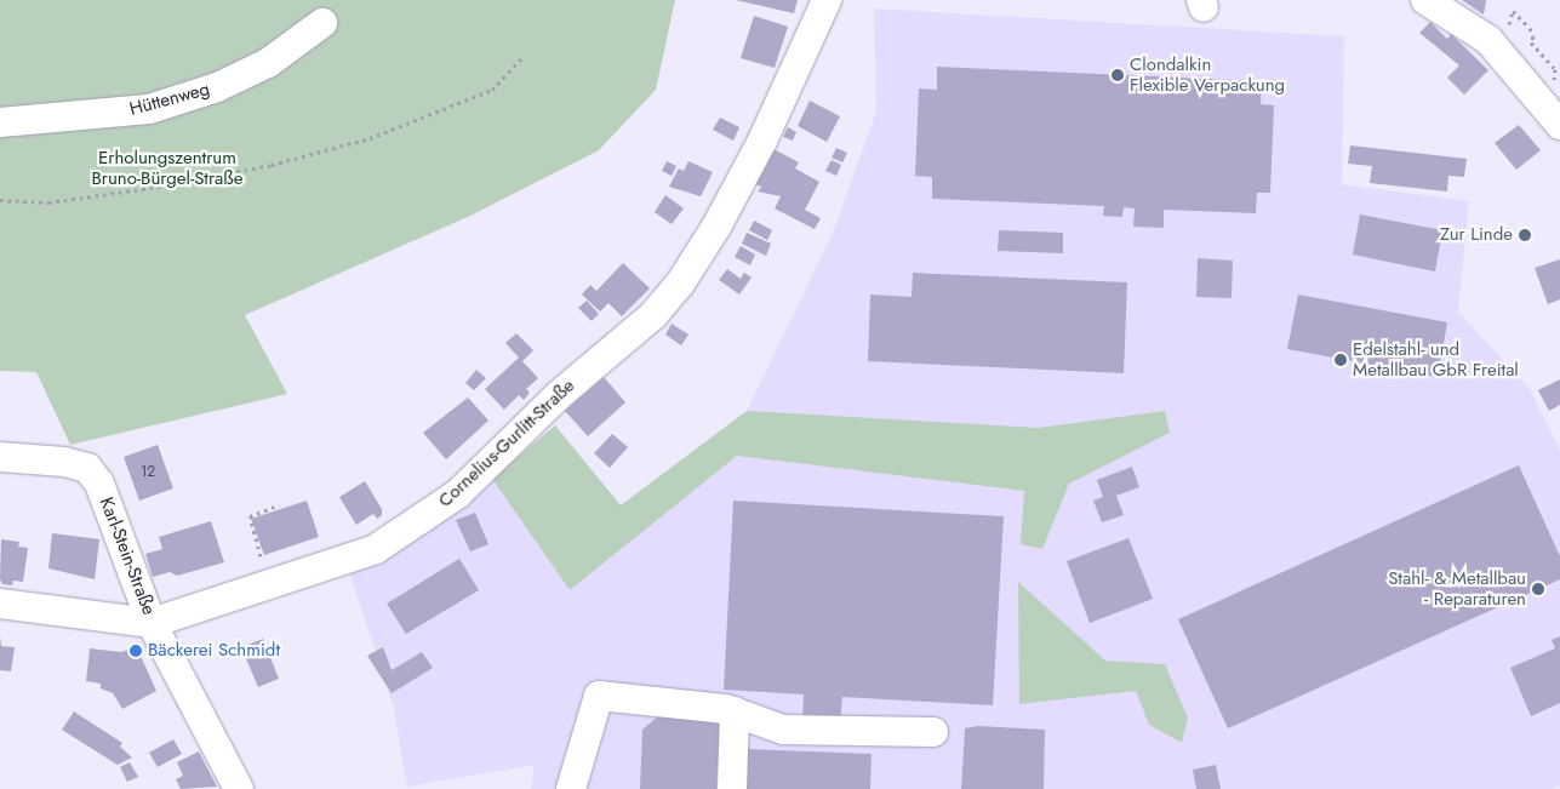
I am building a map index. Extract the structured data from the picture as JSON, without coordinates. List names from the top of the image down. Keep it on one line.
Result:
{"streets":{"street":["Hüttenweg","Cornelius-Gurlitt-Straße","Karl-Stein-Straße"]},"crossings":[["Cornelius-Gurlitt-Straße","Karl-Stein-Straße"]],"parks":["Erholungszentrum Bruno-Bürgel-Straße"],"places":["Clondalkin Flexible Verpackung","Zur Linde","Edelstahl- und Metallbau GbR Freital","Stahl- & Metallbau - Reparaturen","Bäckerei Schmidt"],"house_numbers":["12"]}
